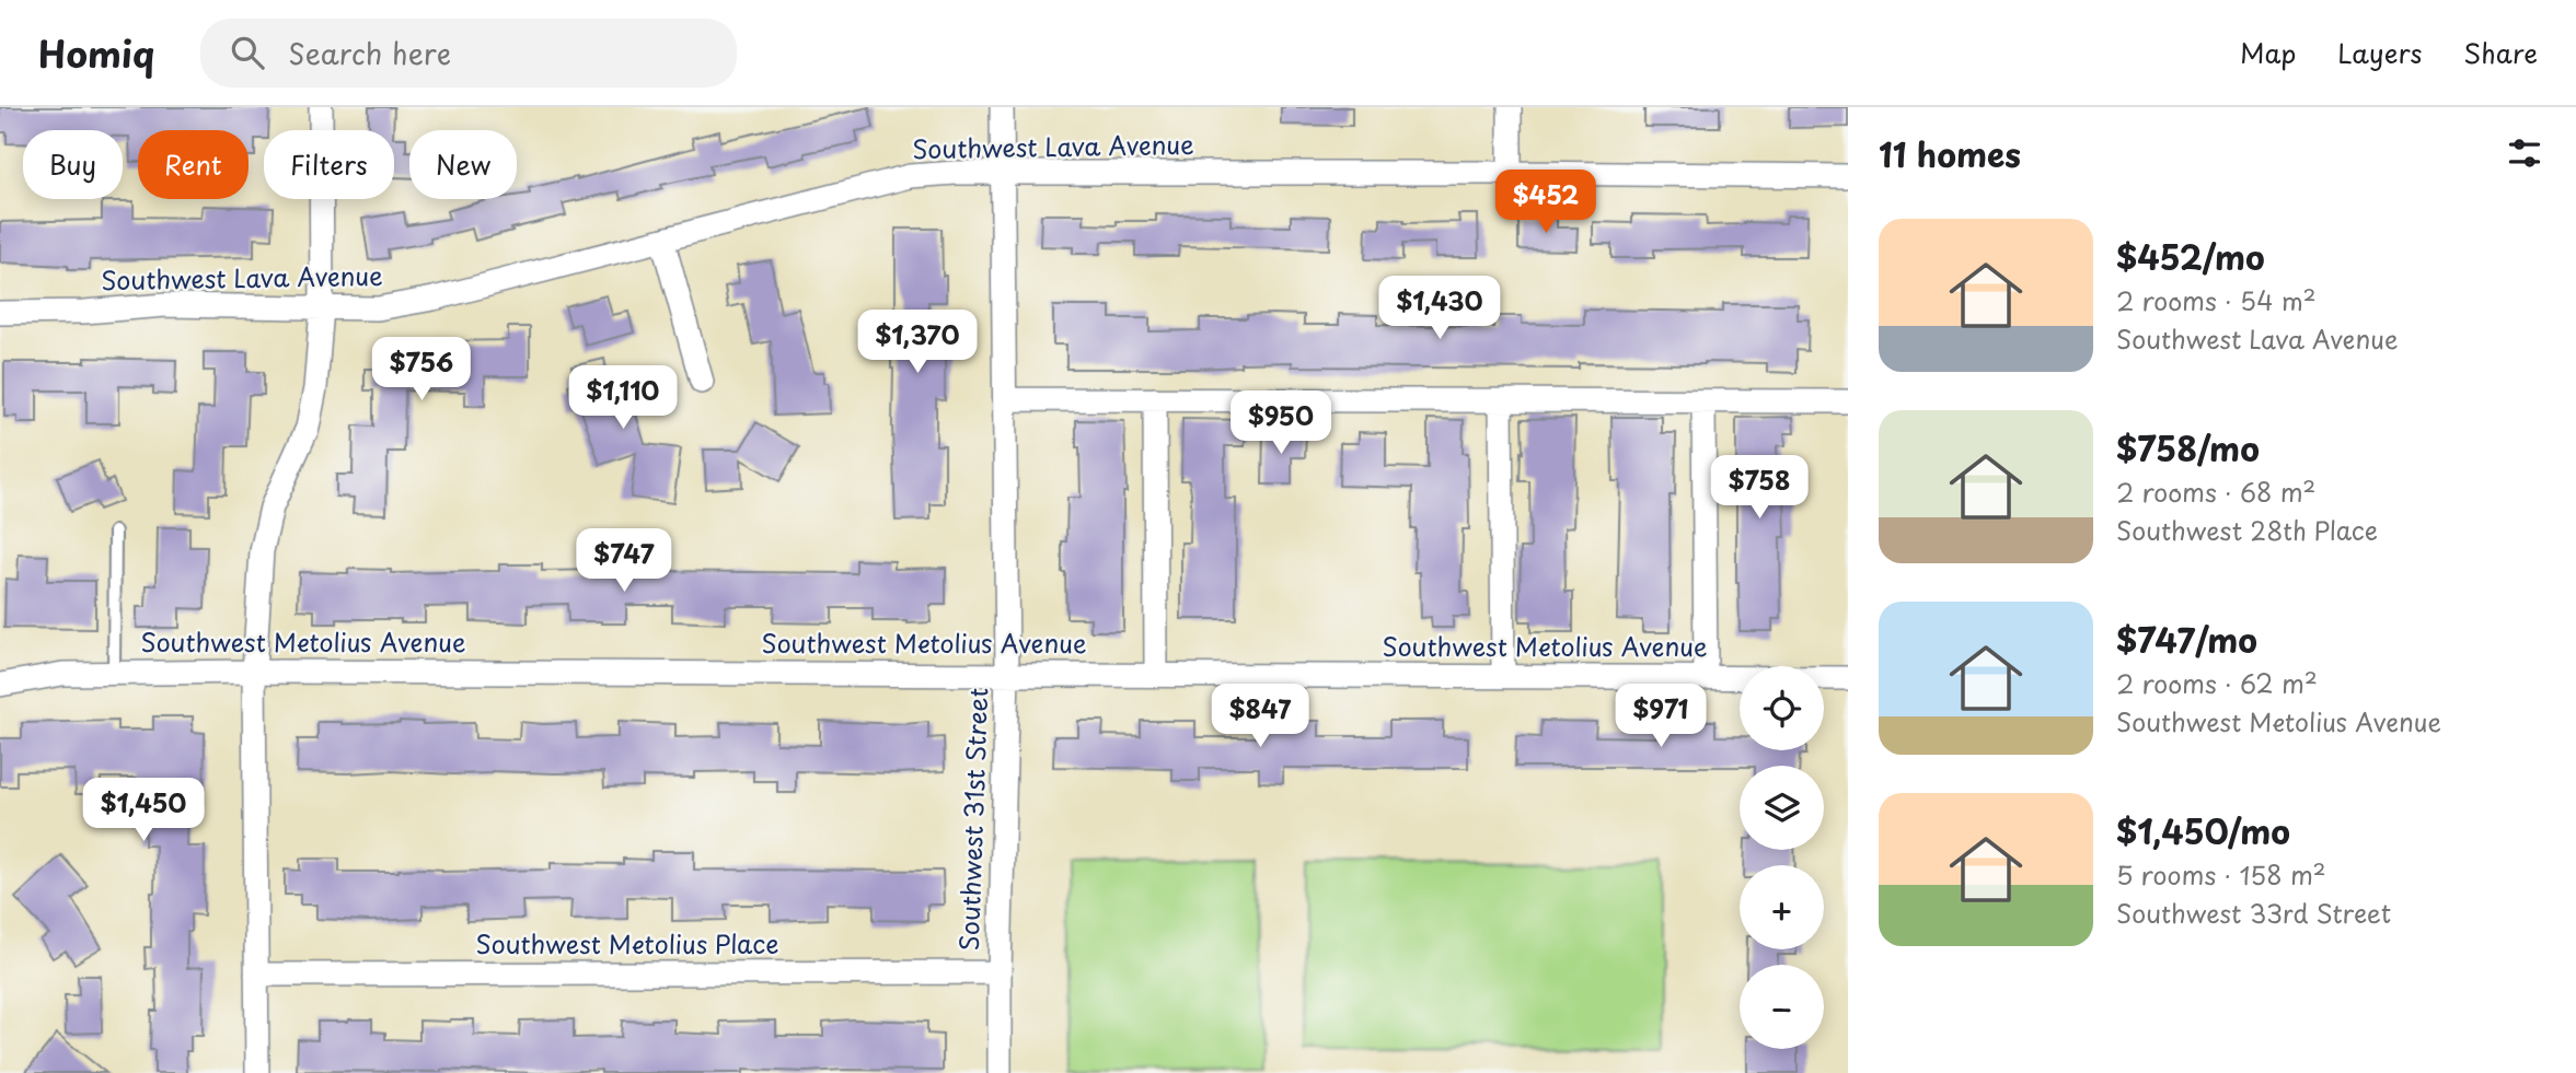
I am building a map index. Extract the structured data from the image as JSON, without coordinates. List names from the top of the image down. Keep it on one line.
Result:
{"streets":{"street":["Southwest Lava Avenue","Southwest Metolius Avenue","Southwest 31st Street","Southwest Metolius Place"]},"crossings":[["Southwest Lava Avenue","Southwest 31st Street"],["Southwest Metolius Avenue","Southwest 31st Street"],["Southwest 31st Street","Southwest Metolius Place"]],"page":{"header":"Homiq","search":"Search here","nav":["Map","Layers","Share"],"heading":"11 homes","chip":["Buy","Rent","Filters","New"],"price":["$452","$1,430","$1,370","$756","$1,110","$950","$758","$747","$847","$971","$1,450"],"list":[{"name":"$452/mo","note":"2 rooms · 54 m² · Southwest Lava Avenue"},{"name":"$758/mo","note":"2 rooms · 68 m² · Southwest 28th Place"},{"name":"$747/mo","note":"2 rooms · 62 m² · Southwest Metolius Avenue"},{"name":"$1,450/mo","note":"5 rooms · 158 m² · Southwest 33rd Street"}],"map_buttons":["+","−"]}}
